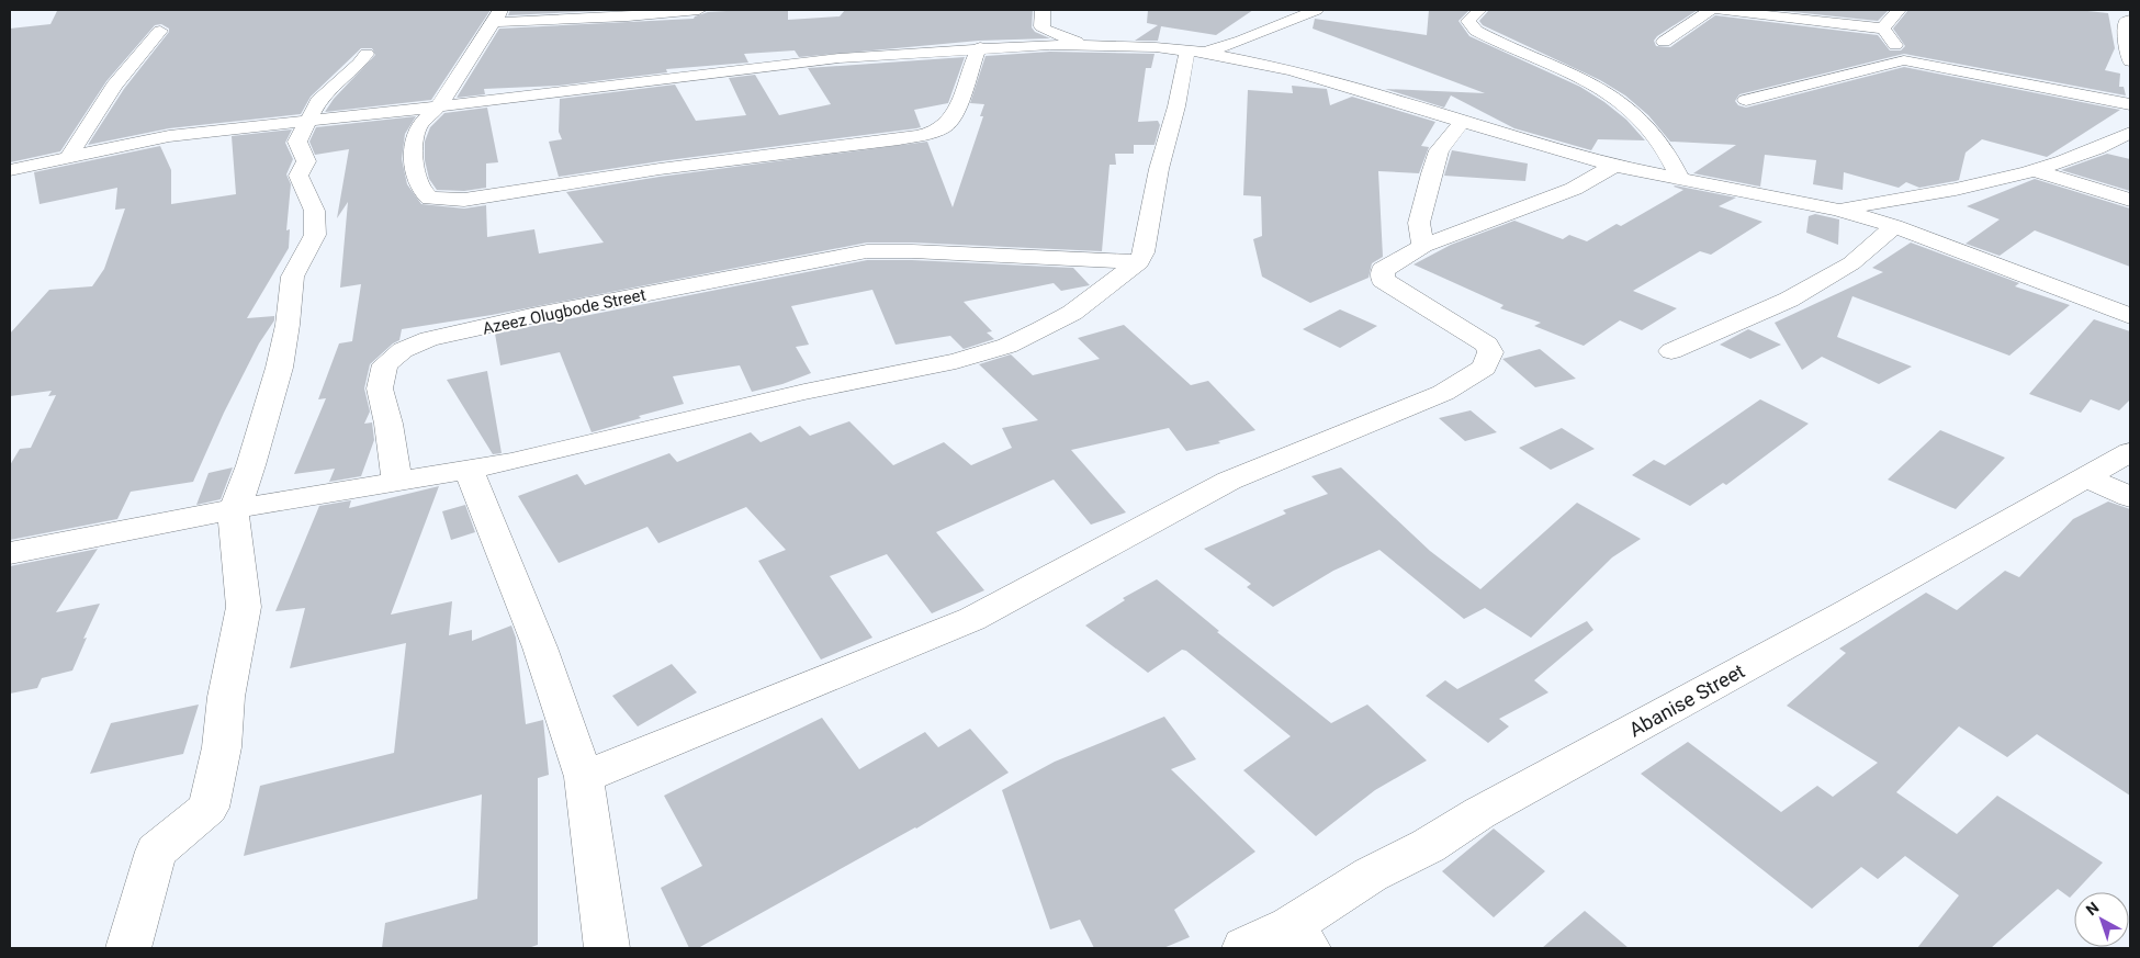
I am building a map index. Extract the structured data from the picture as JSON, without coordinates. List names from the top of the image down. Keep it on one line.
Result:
{"streets":{"street":["Azeez Olugbode Street","Abanise Street"]},"north":"top left"}
